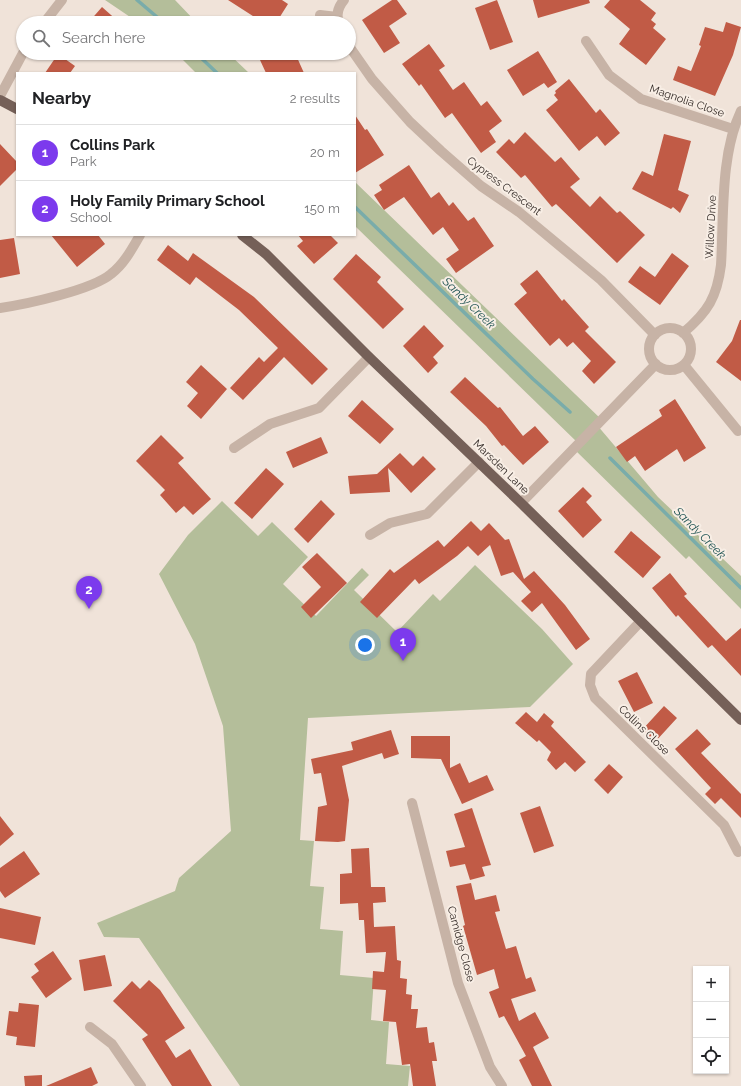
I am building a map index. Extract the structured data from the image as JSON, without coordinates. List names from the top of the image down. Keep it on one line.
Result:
{"streets":{"main road":["Marsden Lane"],"street":["Magnolia Close","Cypress Crescent","Willow Drive","Collins Close","Camidge Close"]},"crossings":[["Magnolia Close","Willow Drive"],["Cypress Crescent","Willow Drive"],["Marsden Lane","Collins Close"]],"water":["Sandy Creek"],"page":{"search":"Search here","heading":["Nearby","2 results"],"list":[{"mark":"1","name":"Collins Park","note":"Park","value":"20 m"},{"mark":"2","name":"Holy Family Primary School","note":"School","value":"150 m"}],"pins":["2","1"],"map_buttons":["+","−"]}}
